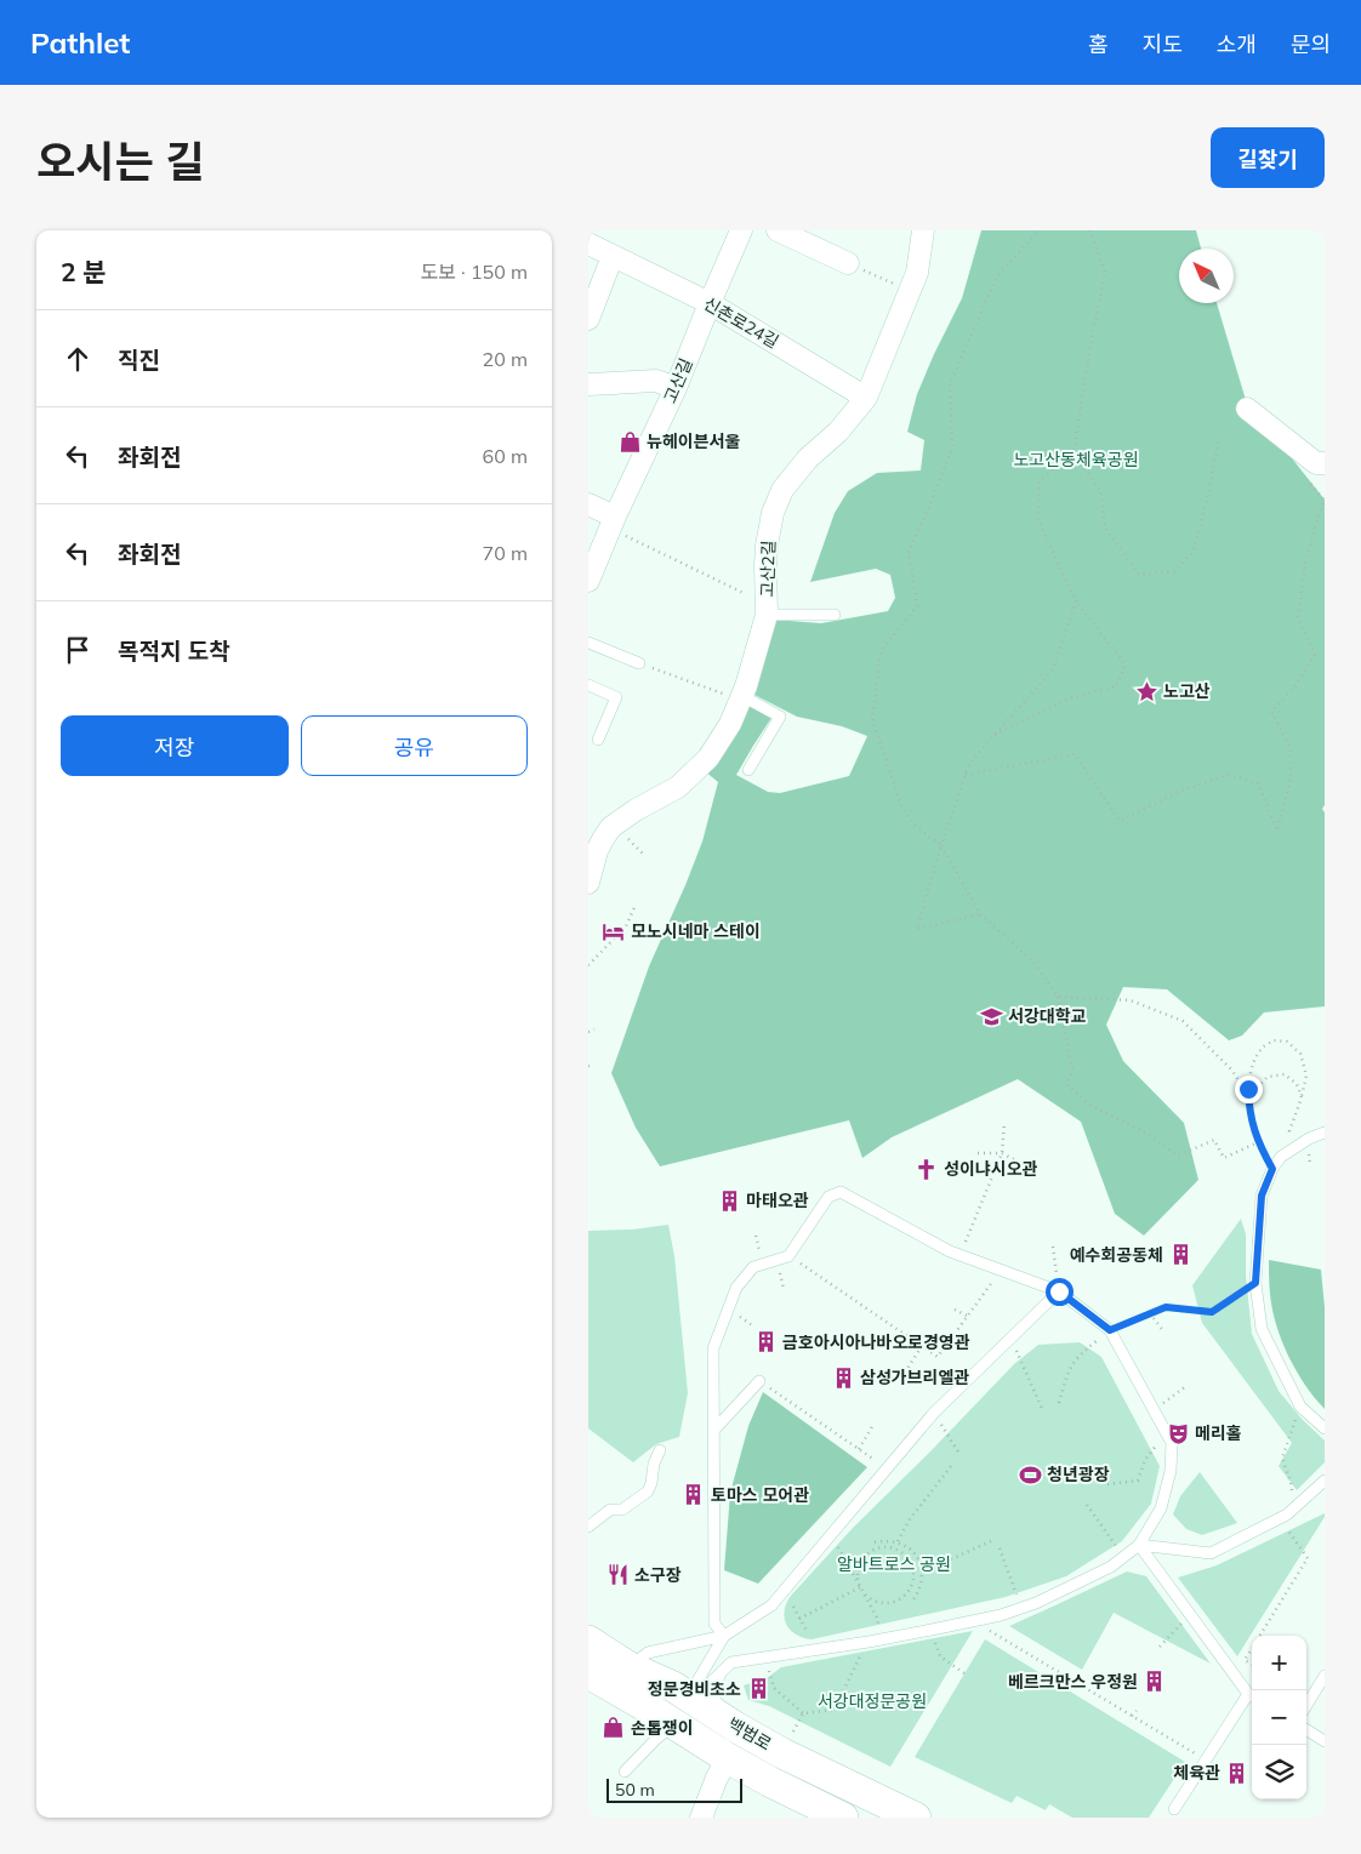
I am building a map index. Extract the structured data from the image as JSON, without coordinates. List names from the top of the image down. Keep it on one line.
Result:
{"streets":{"main road":["백범로"],"street":["신촌로24길","고산길","고산2길"]},"crossings":[["신촌로24길","고산길"],["신촌로24길","고산2길"]],"parks":["노고산동체육공원","알바트로스 공원","서강대정문공원"],"places":{"shop":["뉴헤이븐서울","손톱쟁이"],"place":["노고산"],"hotel":["모노시네마 스테이"],"school or university":["서강대학교"],"church":["성이냐시오관"],"building":["마태오관","예수회공동체","금호아시아나바오로경영관","삼성가브리엘관","토마스 모어관","베르크만스 우정원","정문경비초소","체육관"],"theatre":["메리홀"],"sports":["청년광장"],"restaurant":["소구장"]},"scale_bar":"50 m","north":"top left","page":{"header":"Pathlet","nav":["홈","지도","소개","문의"],"title":"오시는 길","buttons":["길찾기",["저장","공유"]],"heading":["2 분","도보 · 150 m"],"list":[["직진","20 m"],["좌회전","60 m"],["좌회전","70 m"],"목적지 도착"],"map_buttons":["+","−"],"scale":"50 m"}}
